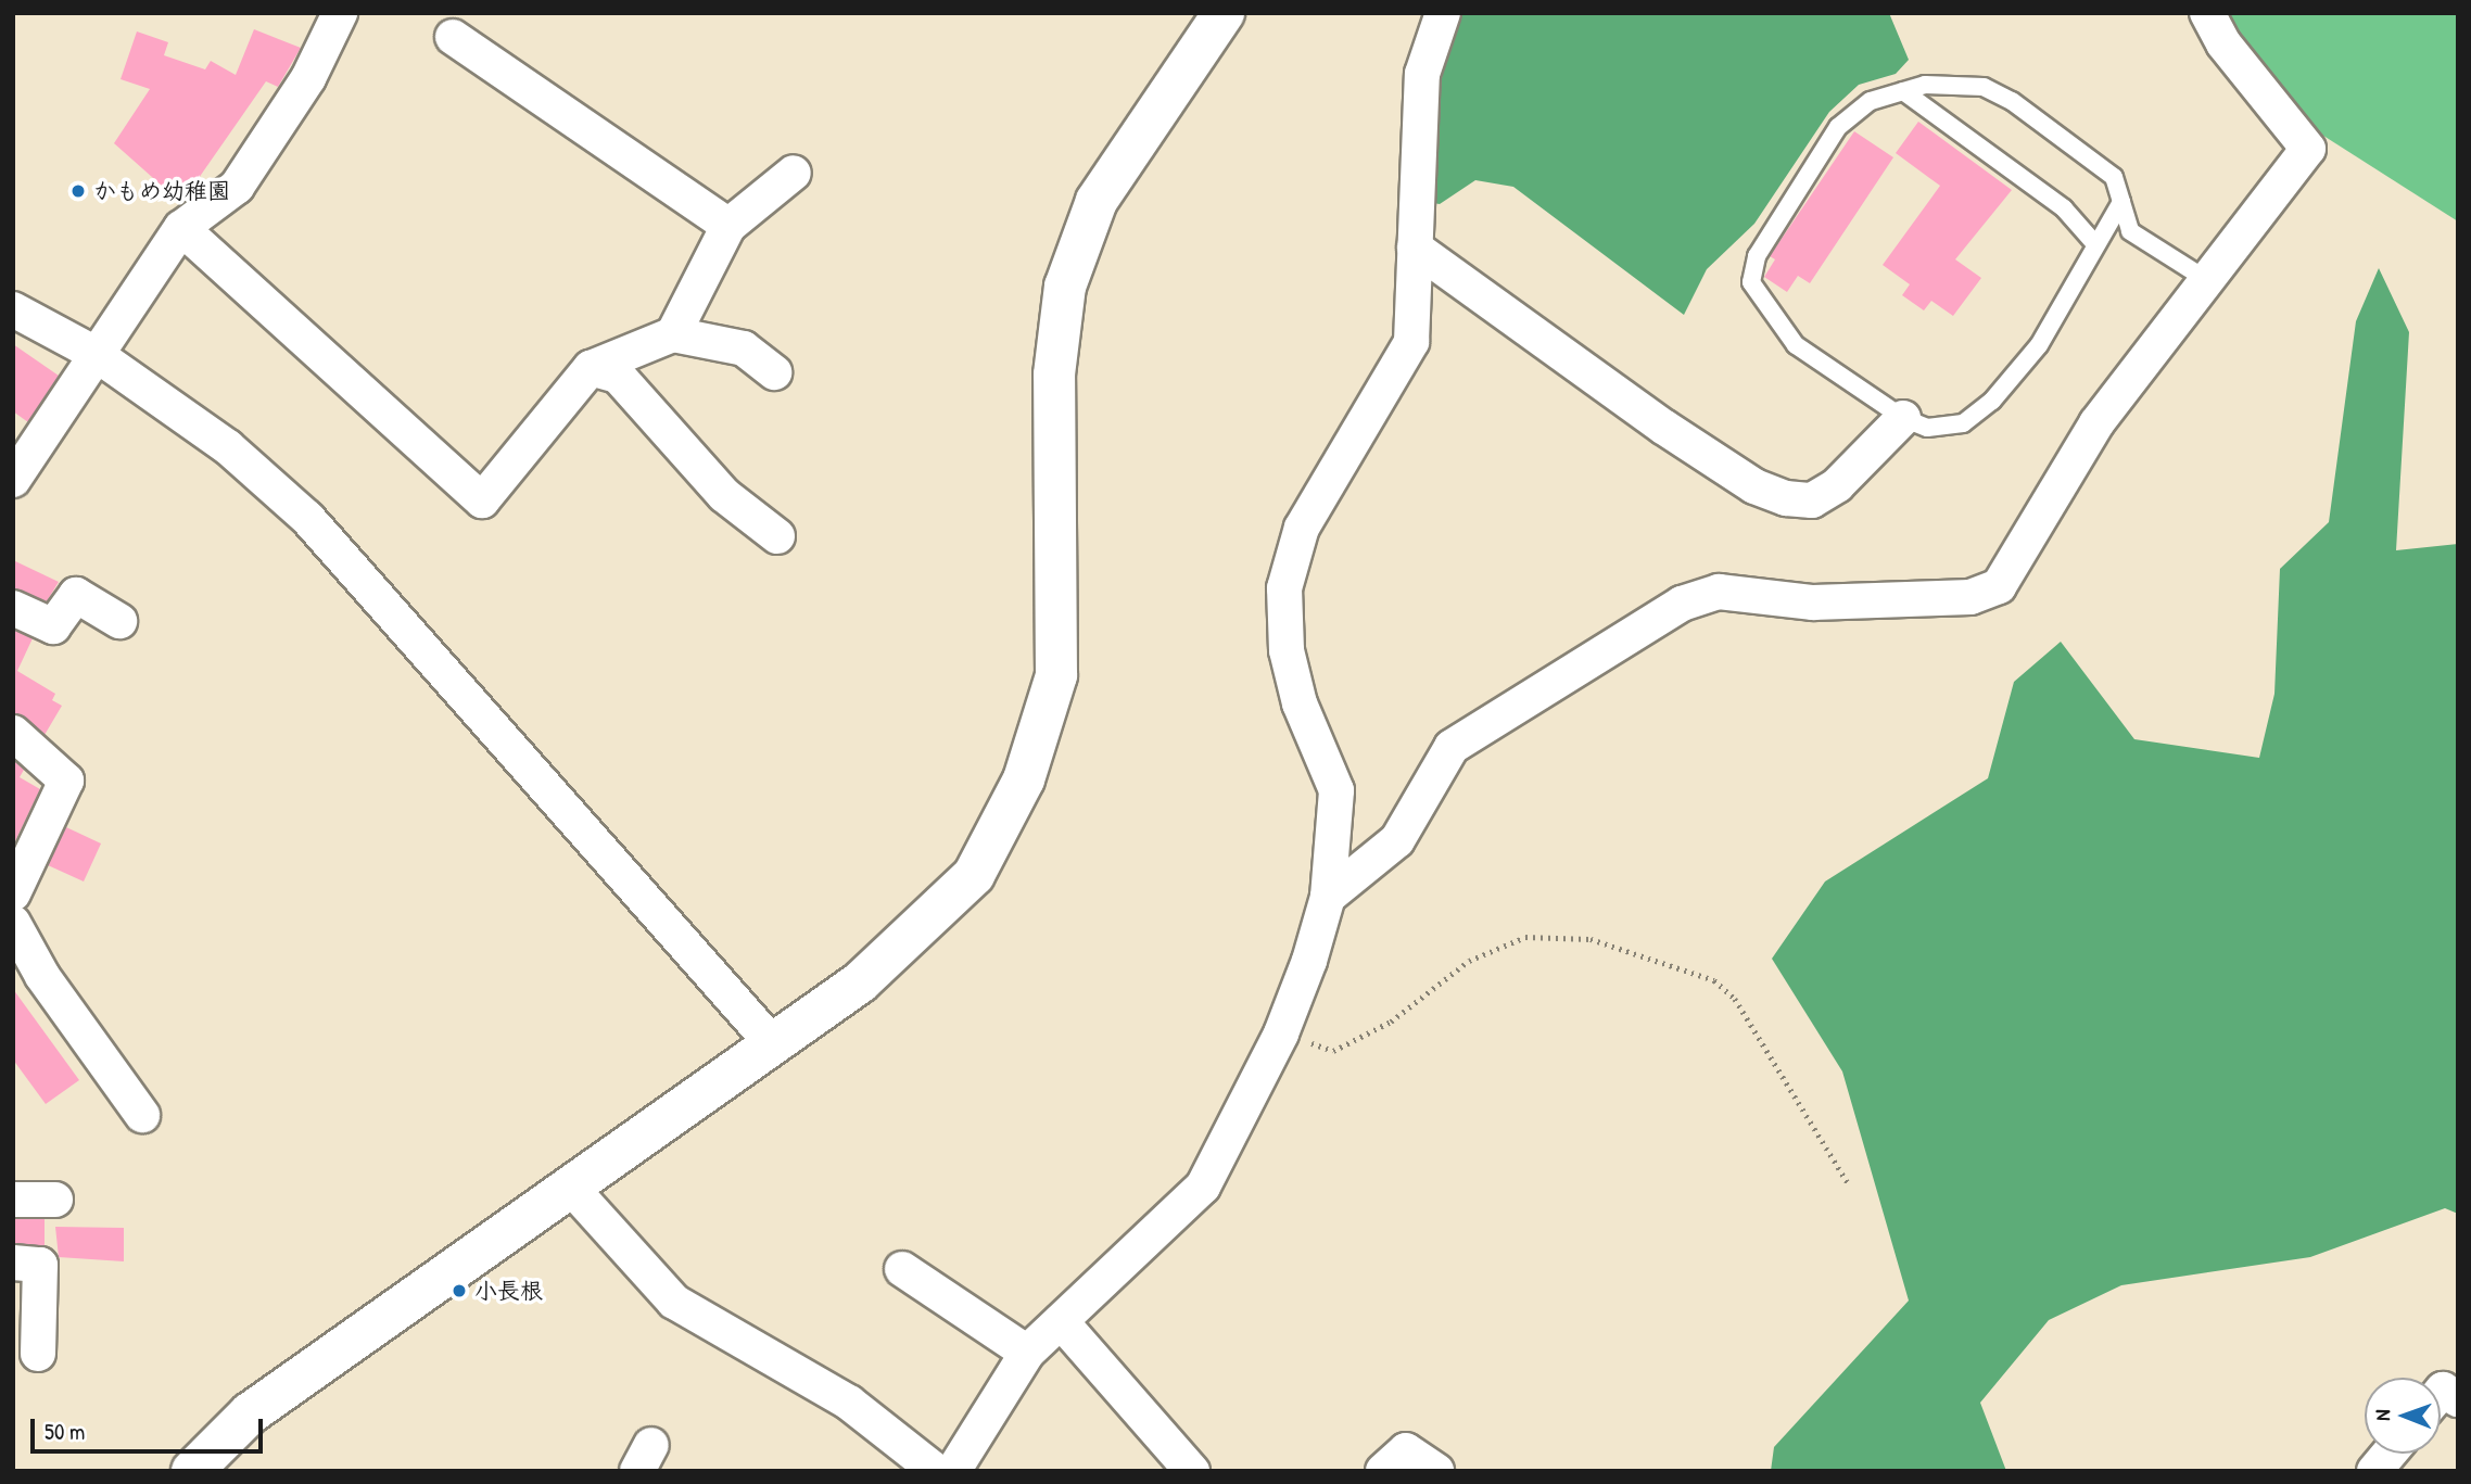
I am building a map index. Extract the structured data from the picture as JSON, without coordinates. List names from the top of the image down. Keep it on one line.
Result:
{"places":["かもめ幼稚園","小長根"],"scale_bar":"50 m","north":"left"}
